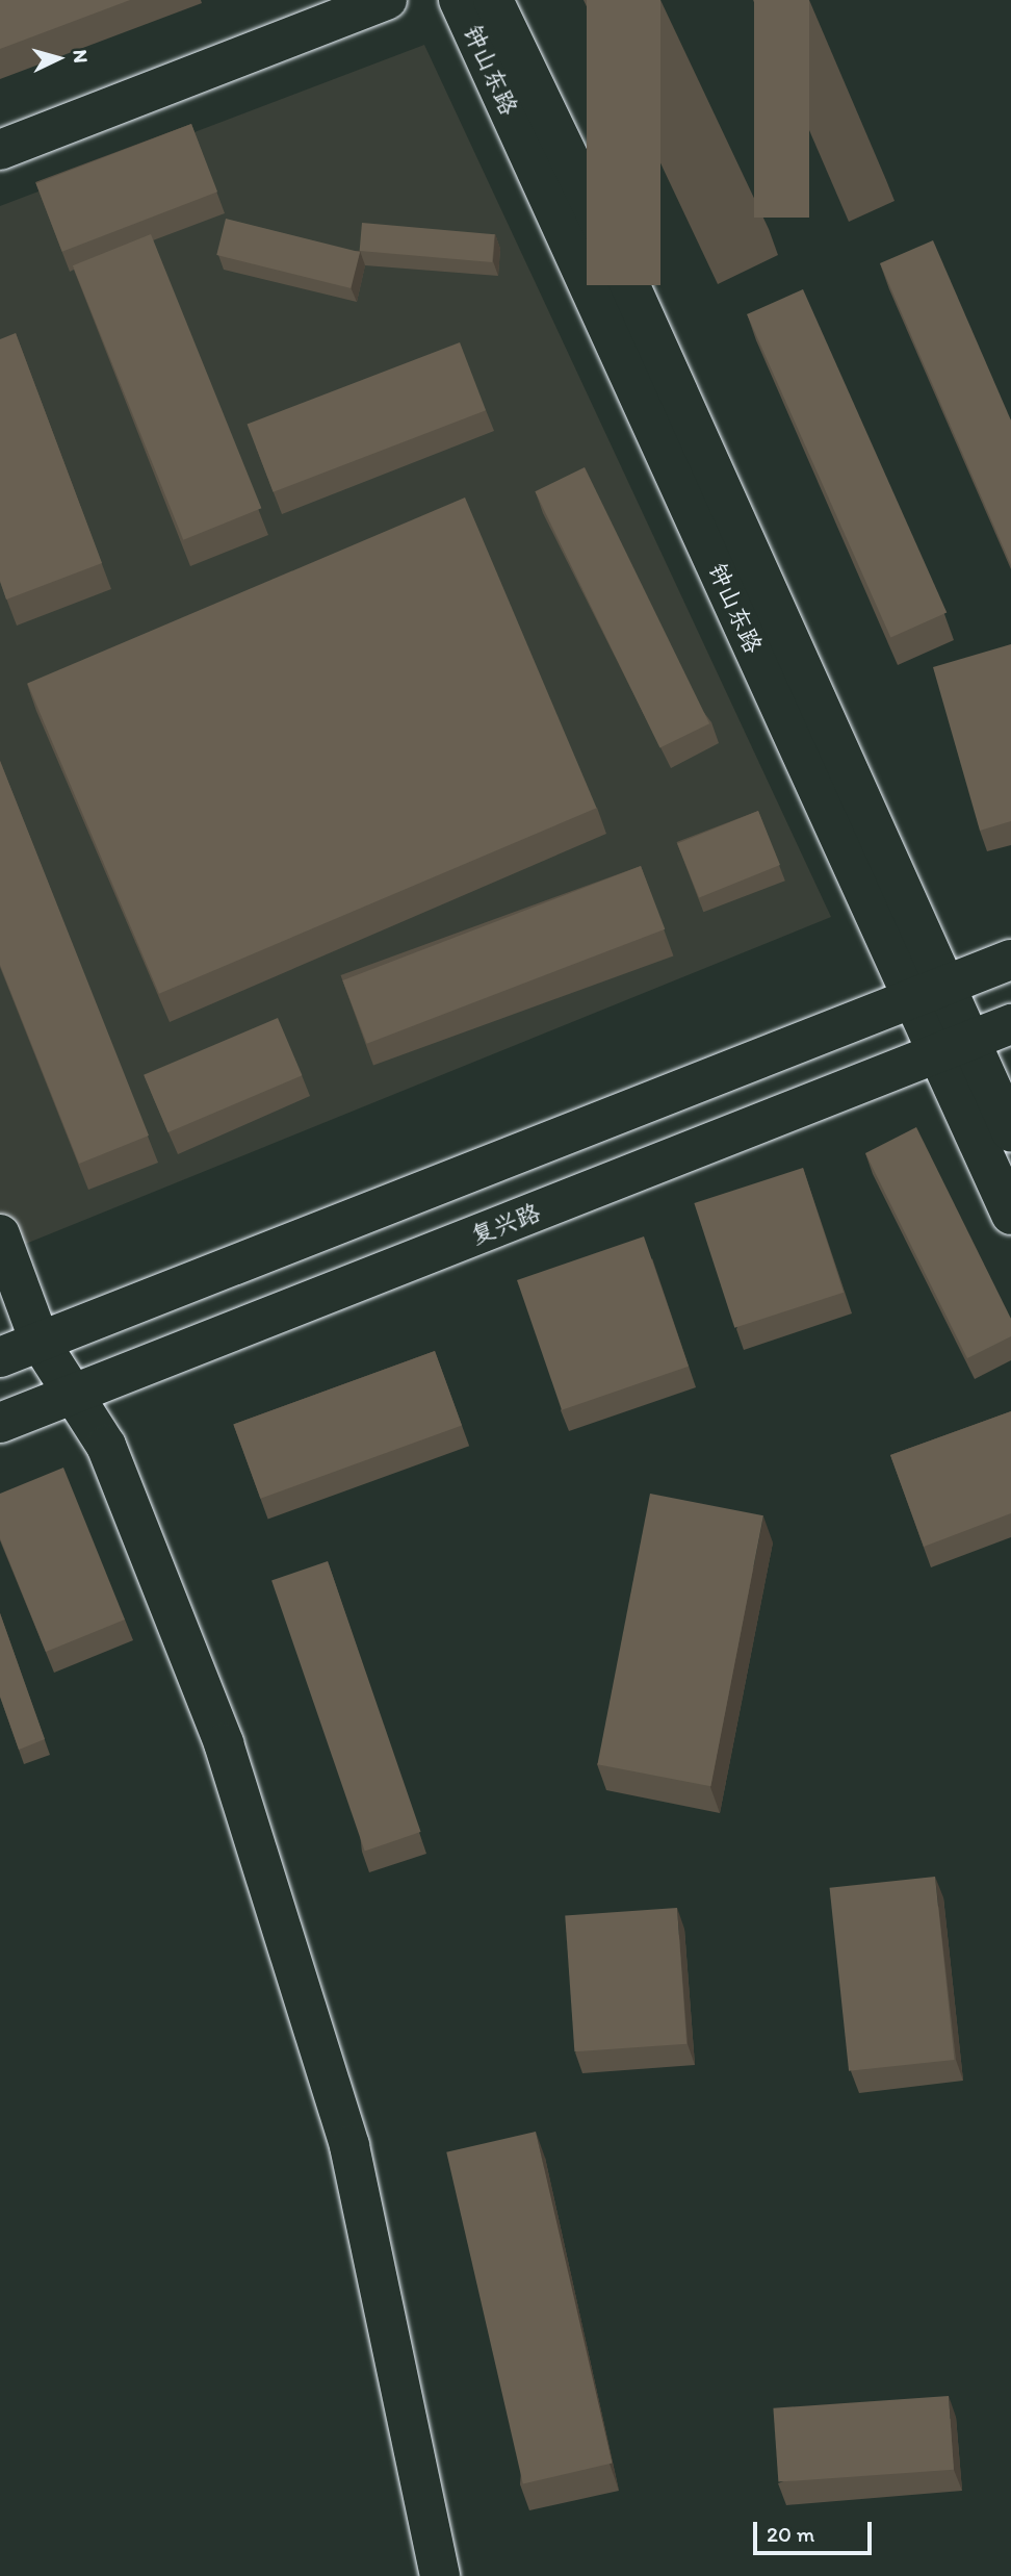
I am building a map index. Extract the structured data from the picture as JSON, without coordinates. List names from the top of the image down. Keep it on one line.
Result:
{"streets":{"main road":["钟山东路","复兴路"]},"crossings":[["钟山东路","复兴路"]],"scale_bar":"20 m","north":"right"}
